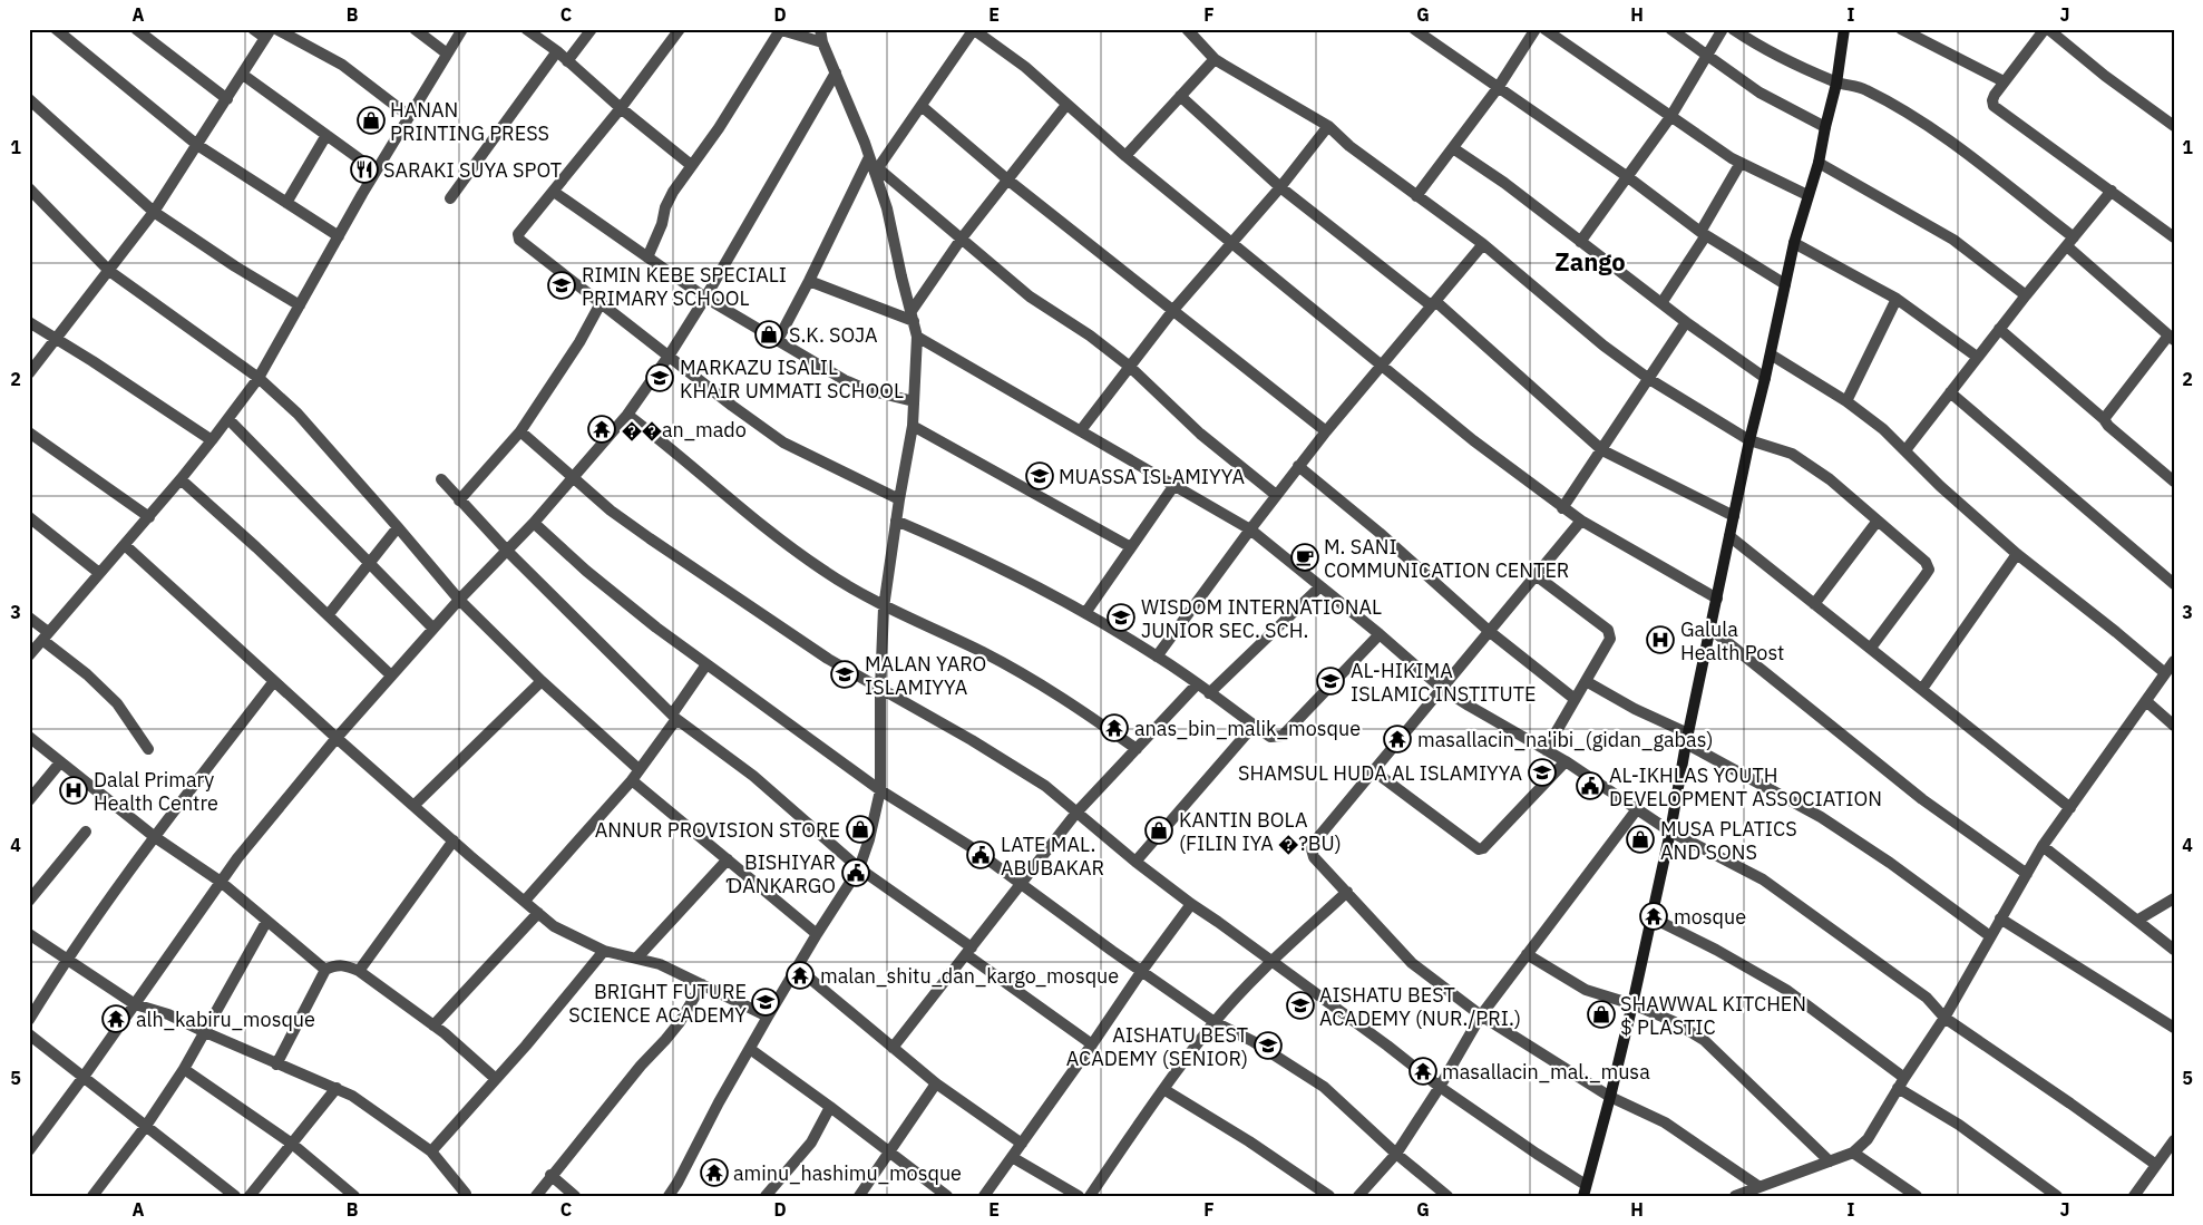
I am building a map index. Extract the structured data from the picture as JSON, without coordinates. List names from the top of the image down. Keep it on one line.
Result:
{"districts":["Zango"],"places":{"shop":["HANAN PRINTING PRESS","S.K. SOJA","ANNUR PROVISION STORE","KANTIN BOLA (FILIN IYA �?BU)","MUSA PLATICS AND SONS","SHAWWAL KITCHEN $ PLASTIC"],"restaurant":["SARAKI SUYA SPOT"],"school or university":["RIMIN KEBE SPECIALI PRIMARY SCHOOL","MARKAZU ISALIL KHAIR UMMATI SCHOOL","MUASSA ISLAMIYYA","WISDOM INTERNATIONAL JUNIOR SEC. SCH.","MALAN YARO ISLAMIYYA","AL-HIKIMA ISLAMIC INSTITUTE","SHAMSUL HUDA AL ISLAMIYYA","BRIGHT FUTURE SCIENCE ACADEMY","AISHATU BEST ACADEMY (NUR./PRI.)","AISHATU BEST ACADEMY (SENIOR)"],"temple":["��an_mado","anas_bin_malik_mosque","masallacin_na'ibi_(gidan_gabas)","mosque","malan_shitu_dan_kargo_mosque","alh_kabiru_mosque","masallacin_mal._musa","aminu_hashimu_mosque"],"cafe":["M. SANI COMMUNICATION CENTER"],"hospital":["Galula Health Post","Dalal Primary Health Centre"],"public building":["AL-IKHLAS YOUTH DEVELOPMENT ASSOCIATION","LATE MAL. ABUBAKAR","BISHIYAR ƊANKARGO"]},"grid":{"columns":["A","B","C","D","E","F","G","H","I","J"],"rows":["1","2","3","4","5"]}}
